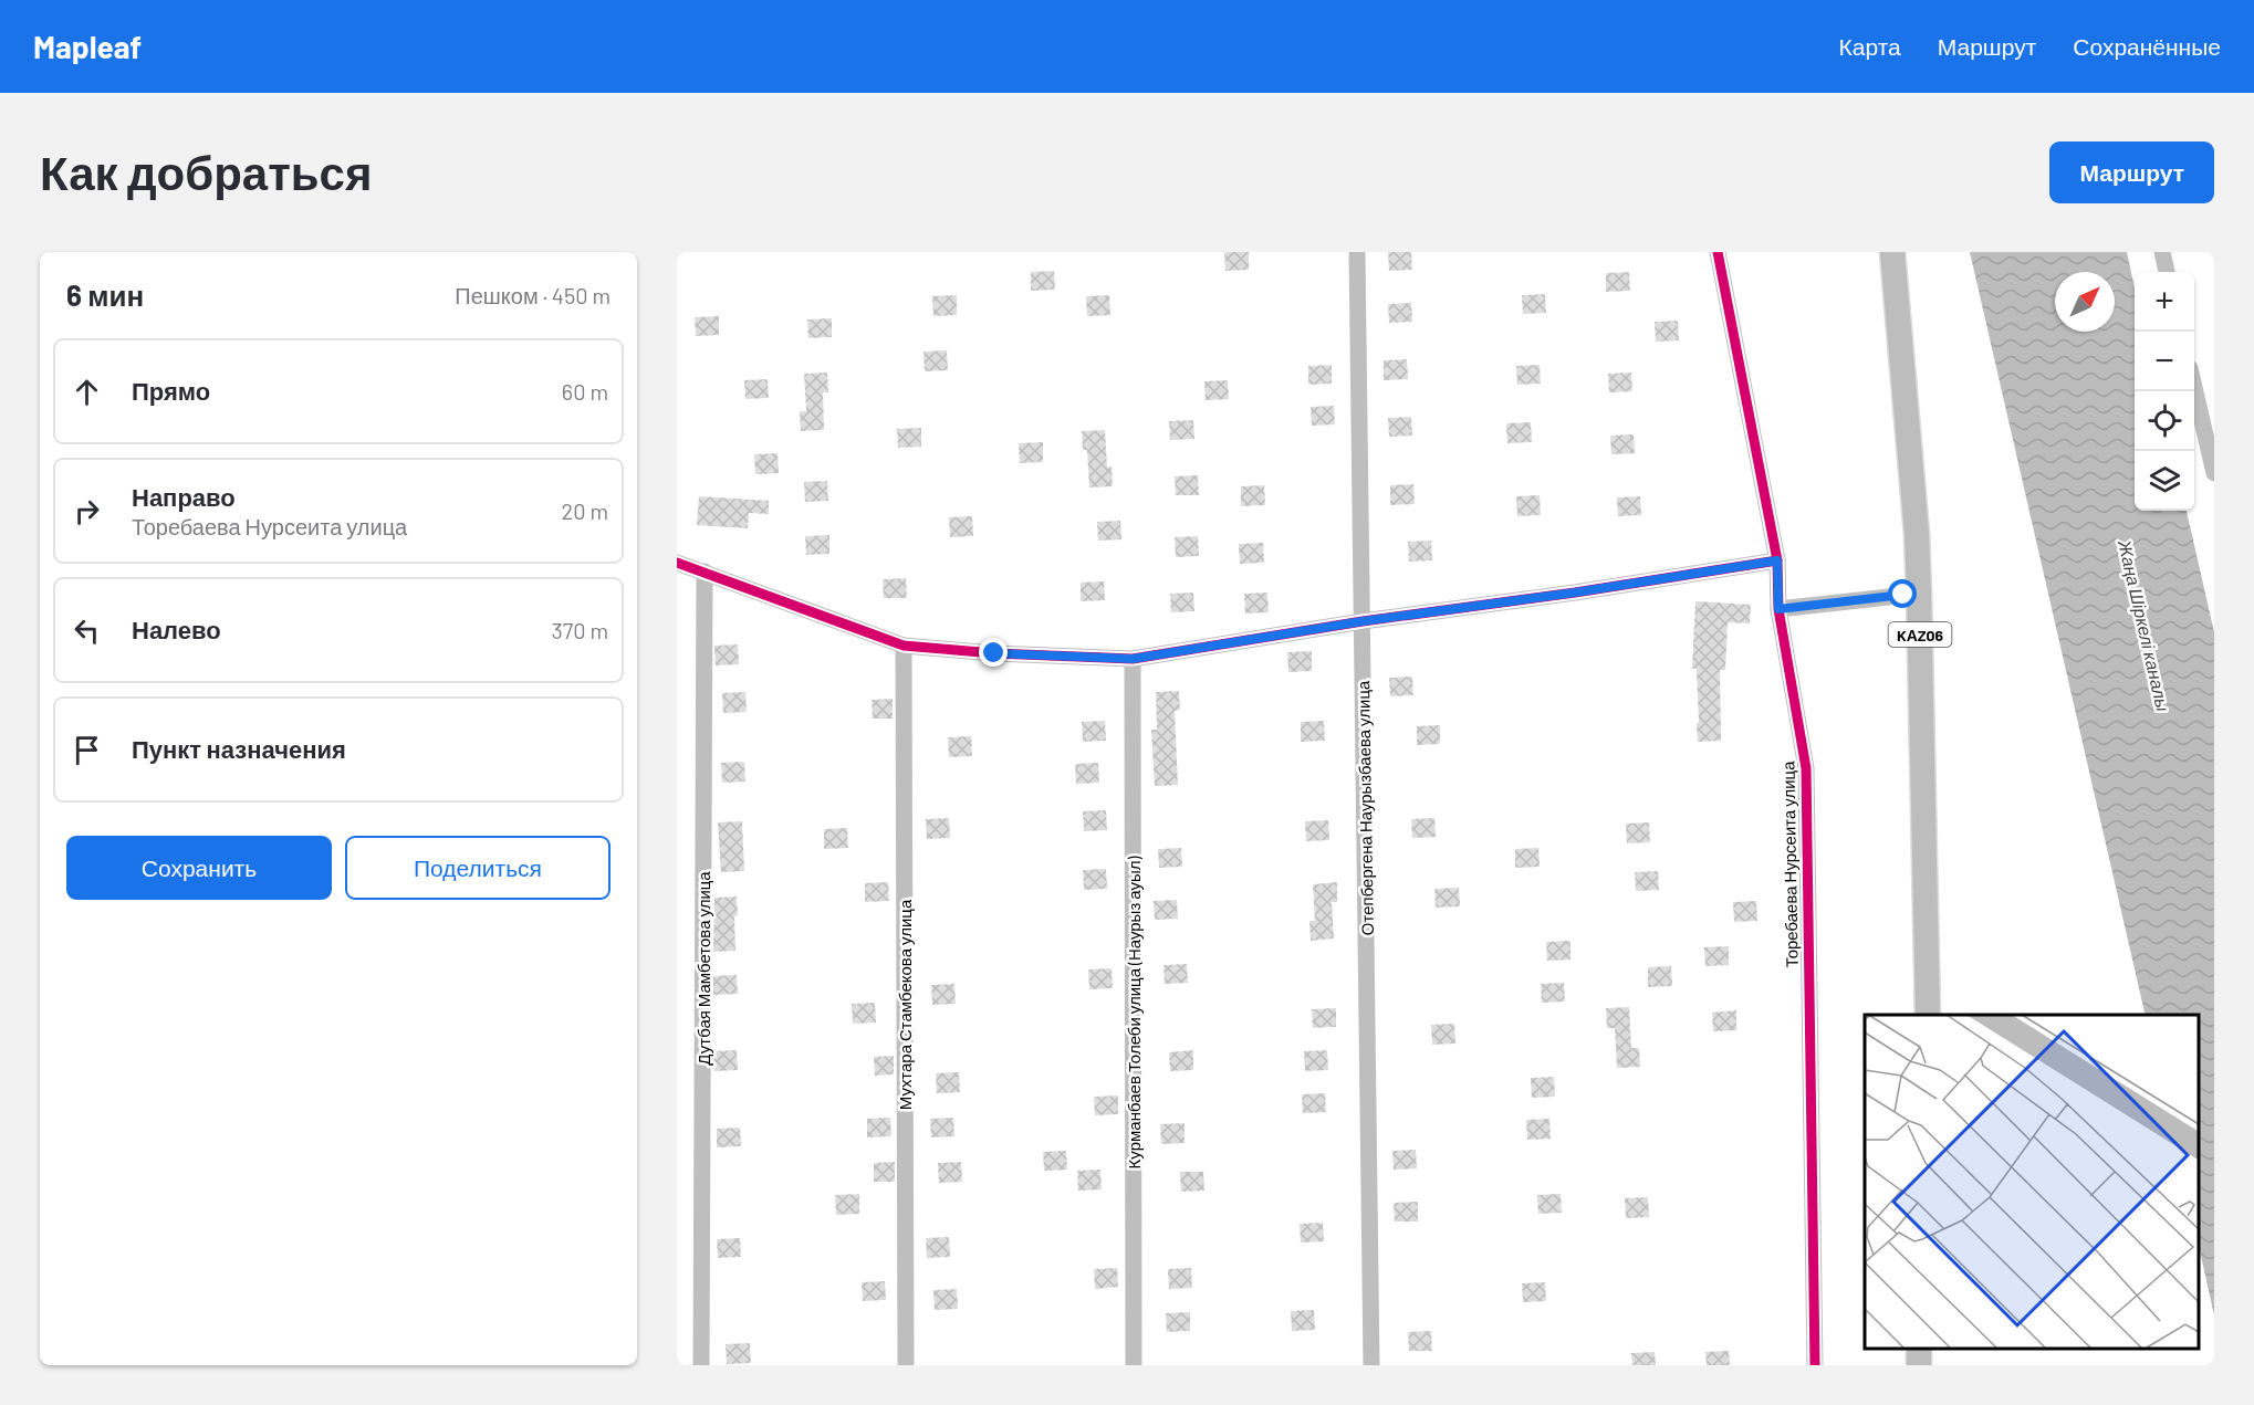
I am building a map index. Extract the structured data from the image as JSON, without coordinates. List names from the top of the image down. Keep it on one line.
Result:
{"streets":{"highway":["KАZ06"],"street":["Отепбергена Наурызбаева улица","Торебаева Нурсеита улица","Дутбая Мамбетова улица","Мухтара Стамбекова улица","Курманбаев Толеби улица (Наурыз ауыл)"]},"water":["Жаңа Шіркелі каналы"],"north":"top right","page":{"header":"Mapleaf","nav":["Карта","Маршрут","Сохранённые"],"buttons":["Маршрут",["Сохранить","Поделиться"]],"title":"Как добраться","heading":["6 мин","Пешком · 450 m"],"map_buttons":["+","−"],"list":[["Прямо","60 m"],["Направо","Торебаева Нурсеита улица","20 m"],["Налево","370 m"],"Пункт назначения"]}}
